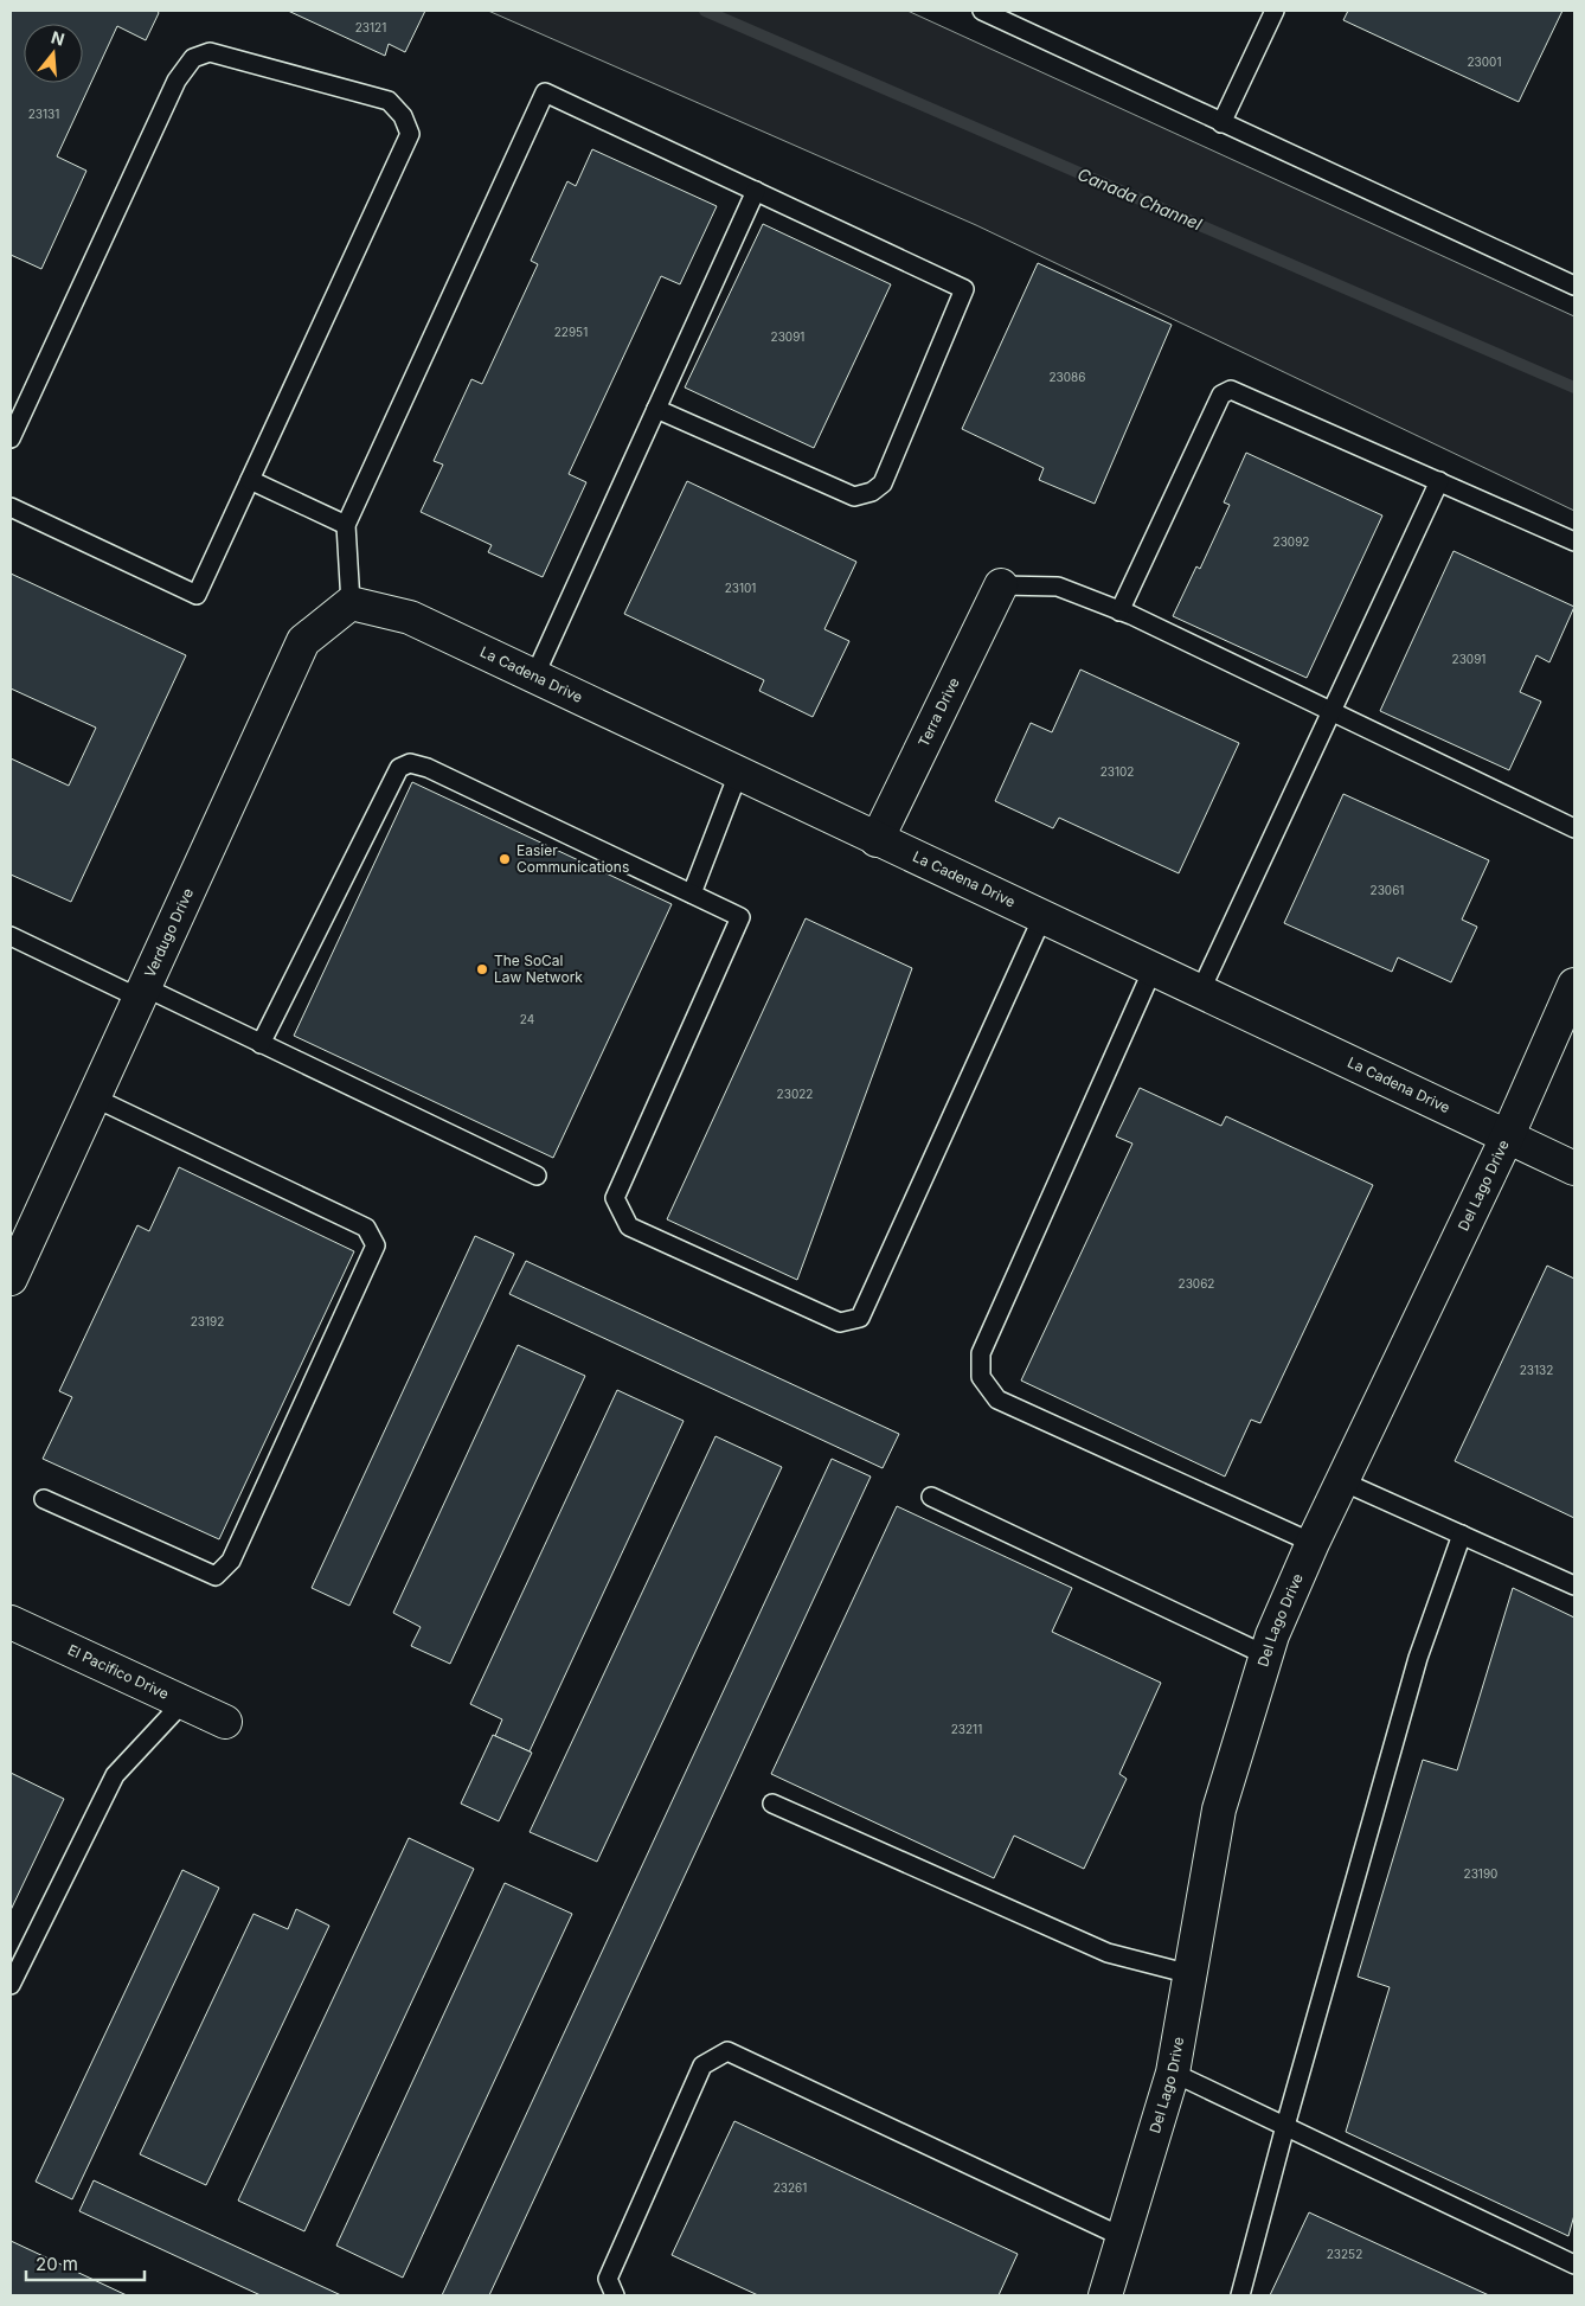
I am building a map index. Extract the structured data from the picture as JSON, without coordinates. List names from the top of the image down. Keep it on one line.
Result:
{"streets":{"street":["La Cadena Drive","Terra Drive","Verdugo Drive","Del Lago Drive","El Pacifico Drive"]},"crossings":[["La Cadena Drive","Terra Drive"],["La Cadena Drive","Verdugo Drive"],["La Cadena Drive","Del Lago Drive"]],"water":["Canada Channel"],"places":["Easier Communications","The SoCal Law Network"],"house_numbers":["23121","23001","23131","22951","23091","23086","23092","23101","23091","23102","23061","24","23022","23062","23192","23132","23211","23190","23261","23252"],"scale_bar":"20 m","north":"top"}
